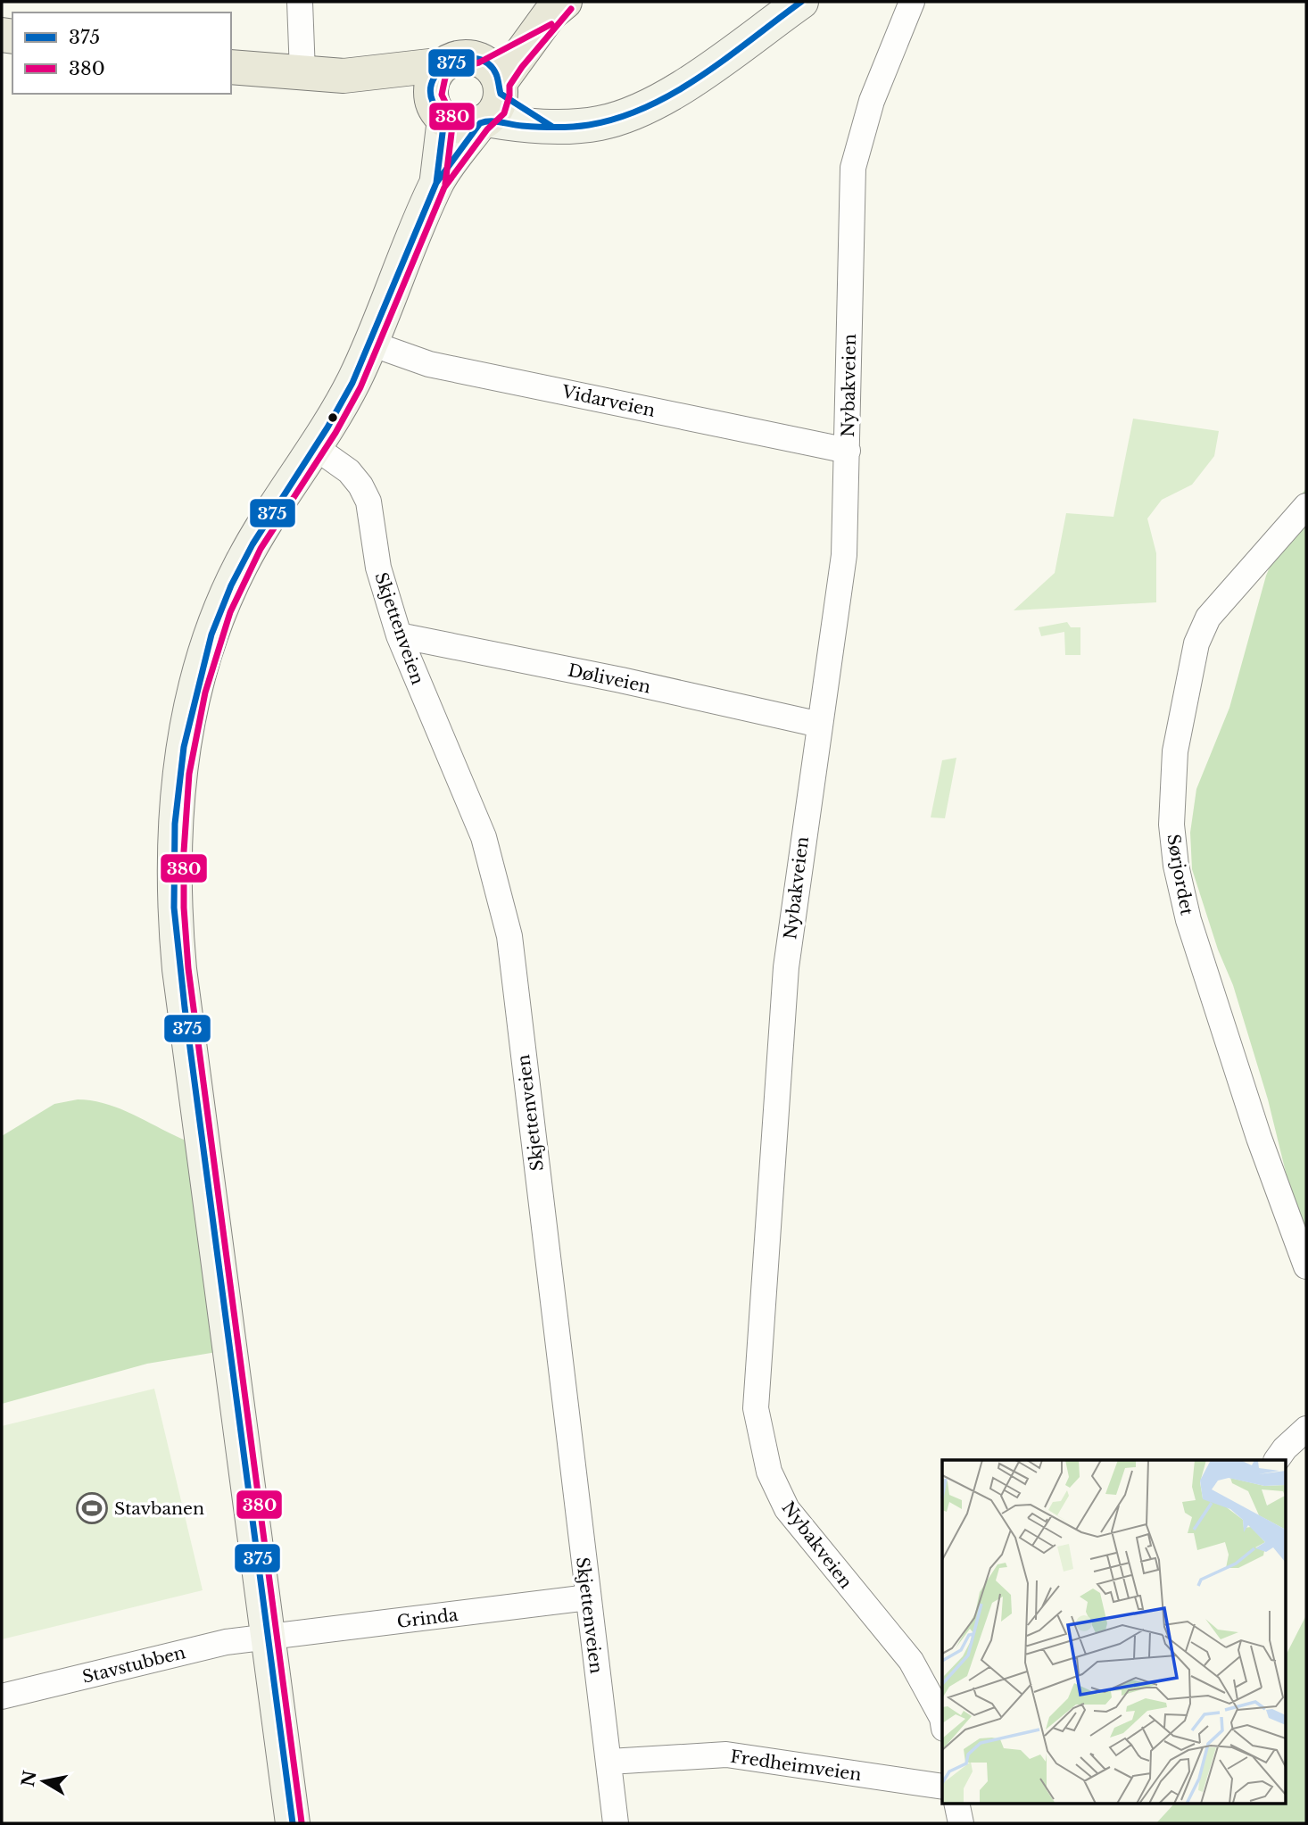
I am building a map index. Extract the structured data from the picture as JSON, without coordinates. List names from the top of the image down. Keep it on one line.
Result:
{"streets":{"street":["Nybakveien","Vidarveien","Skjettenveien","Døliveien","Sørjordet","Grinda","Stavstubben","Fredheimveien"]},"crossings":[["Nybakveien","Vidarveien"],["Nybakveien","Døliveien"],["Skjettenveien","Døliveien"],["Skjettenveien","Grinda"],["Skjettenveien","Fredheimveien"],["Grinda","Stavstubben"]],"places":{"sports":["Stavbanen"]},"lines":["transit line 375","transit line 380"],"legend":["375","380"],"north":"left"}
